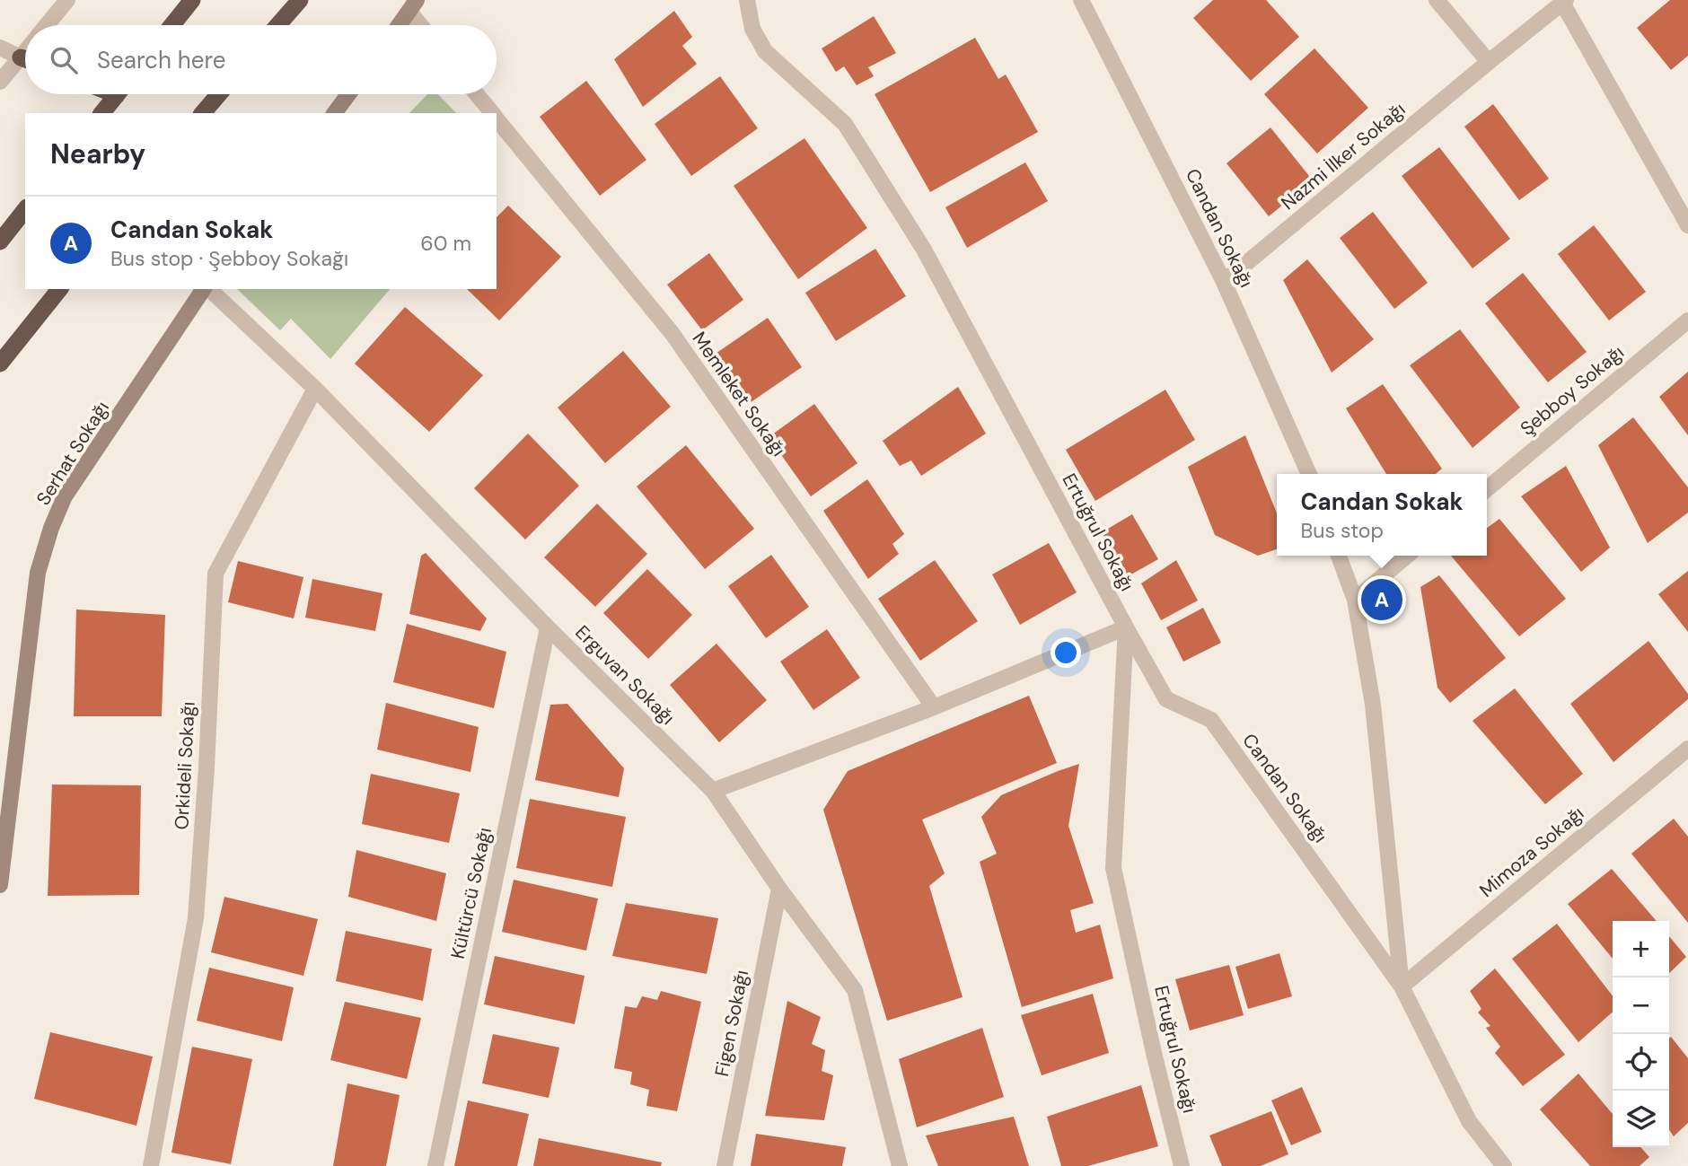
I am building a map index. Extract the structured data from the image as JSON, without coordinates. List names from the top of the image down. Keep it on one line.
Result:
{"streets":{"main road":["Serhat Sokağı"],"street":["Nazmi İlker Sokağı","Candan Sokağı","Şebboy Sokağı","Memleket Sokağı","Ertuğrul Sokağı","Erguvan Sokağı","Orkideli Sokağı","Mimoza Sokağı","Kültürcü Sokağı","Figen Sokağı"]},"crossings":[["Nazmi İlker Sokağı","Candan Sokağı"],["Candan Sokağı","Ertuğrul Sokağı"],["Candan Sokağı","Mimoza Sokağı"],["Erguvan Sokağı","Orkideli Sokağı"],["Erguvan Sokağı","Kültürcü Sokağı"],["Erguvan Sokağı","Figen Sokağı"]],"page":{"search":"Search here","heading":"Nearby","list":[{"mark":"A","name":"Candan Sokak","note":"Bus stop · Şebboy Sokağı","value":"60 m"}],"popup":["Candan Sokak","Bus stop"],"pins":"A","map_buttons":["+","−"]}}
